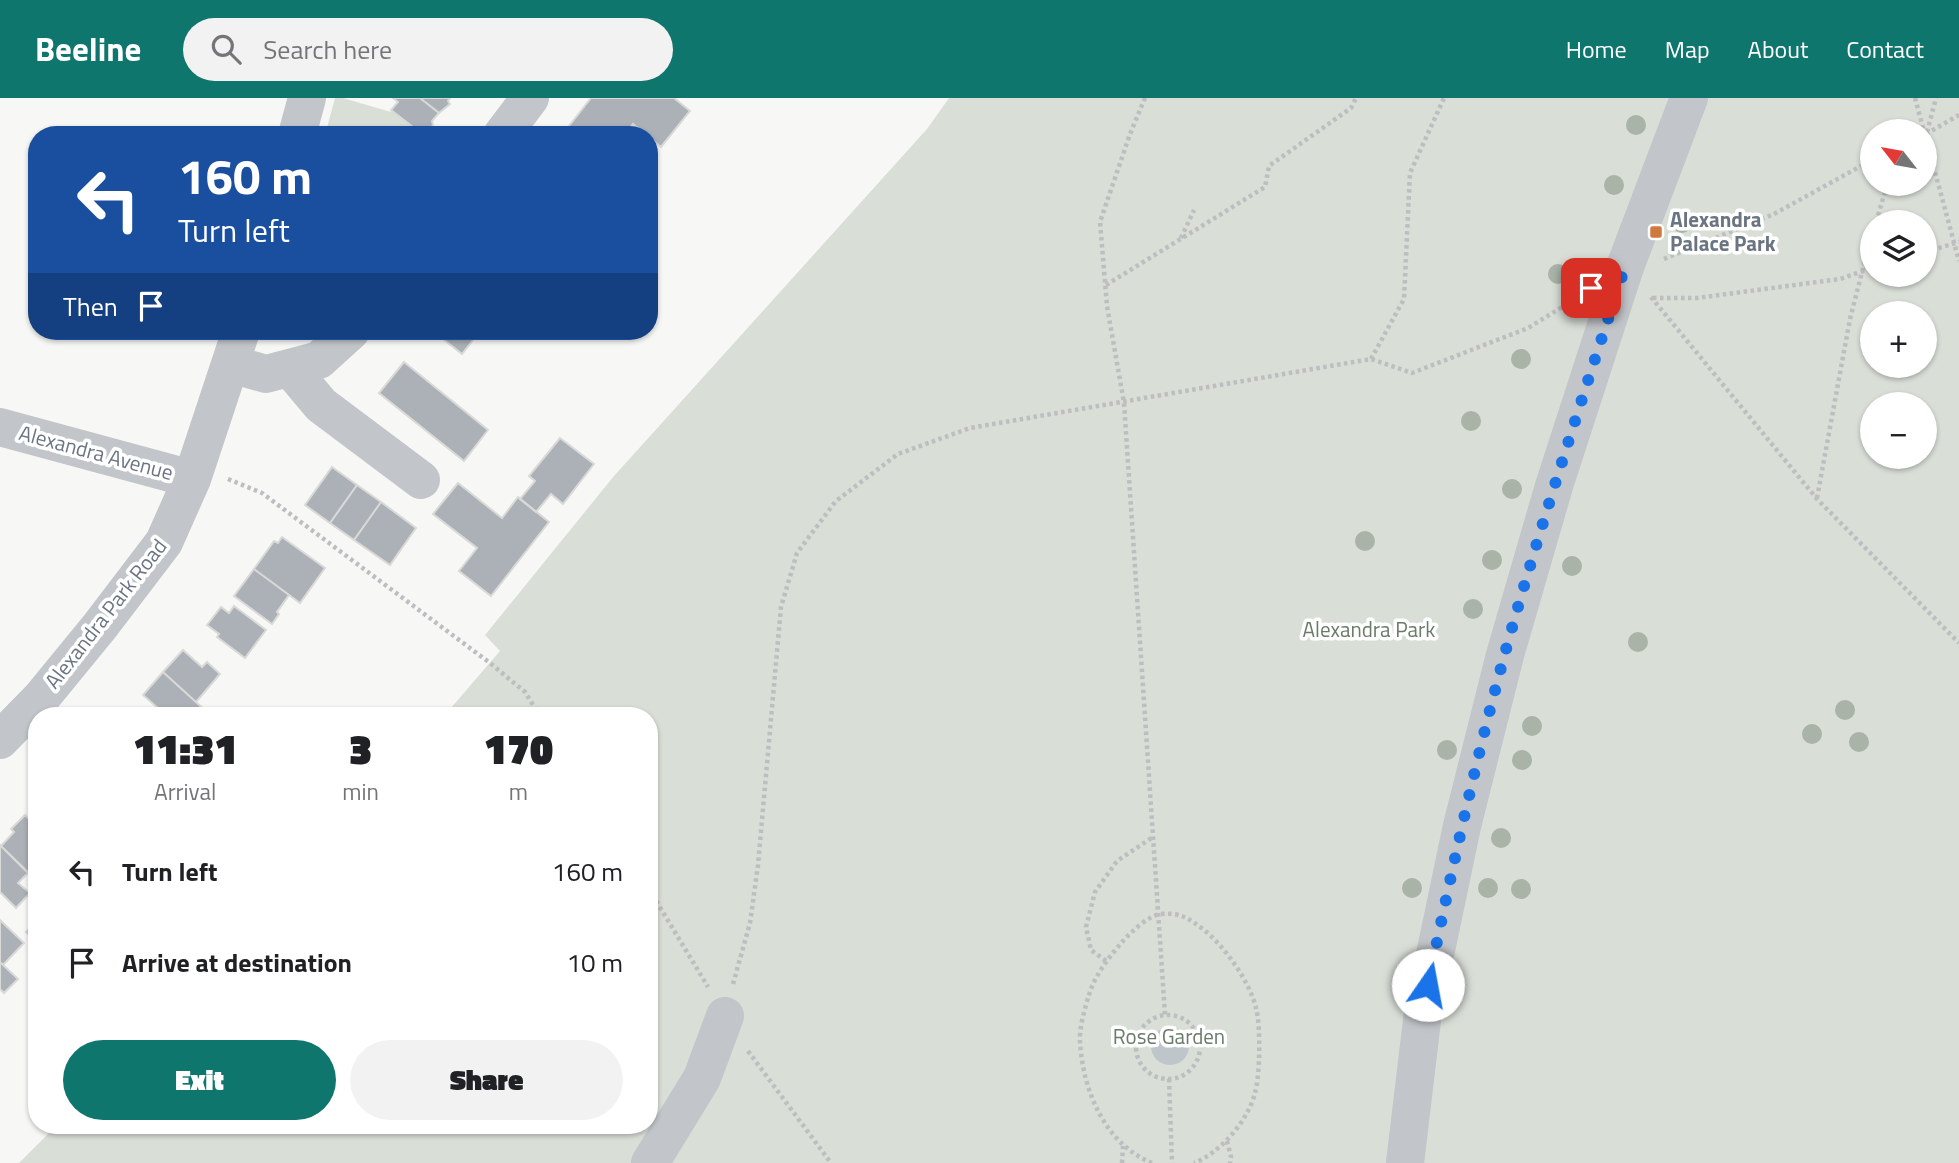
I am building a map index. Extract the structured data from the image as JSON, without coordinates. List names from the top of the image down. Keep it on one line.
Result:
{"streets":{"street":["Alexandra Avenue","Alexandra Park Road"]},"crossings":[["Alexandra Avenue","Alexandra Park Road"]],"parks":["Alexandra Park","Rose Garden"],"places":{"transit":["Alexandra Palace Park"]},"north":"top left","page":{"header":"Beeline","search":"Search here","nav":["Home","Map","About","Contact"],"map_buttons":["+","−"],"turn":["160 m","Turn left"],"then":"Then","eta":["11:31","Arrival","3","min","170","m"],"list":[{"name":"Turn left","value":"160 m"},{"name":"Arrive at destination","value":"10 m"}],"buttons":["Exit","Share"]}}
